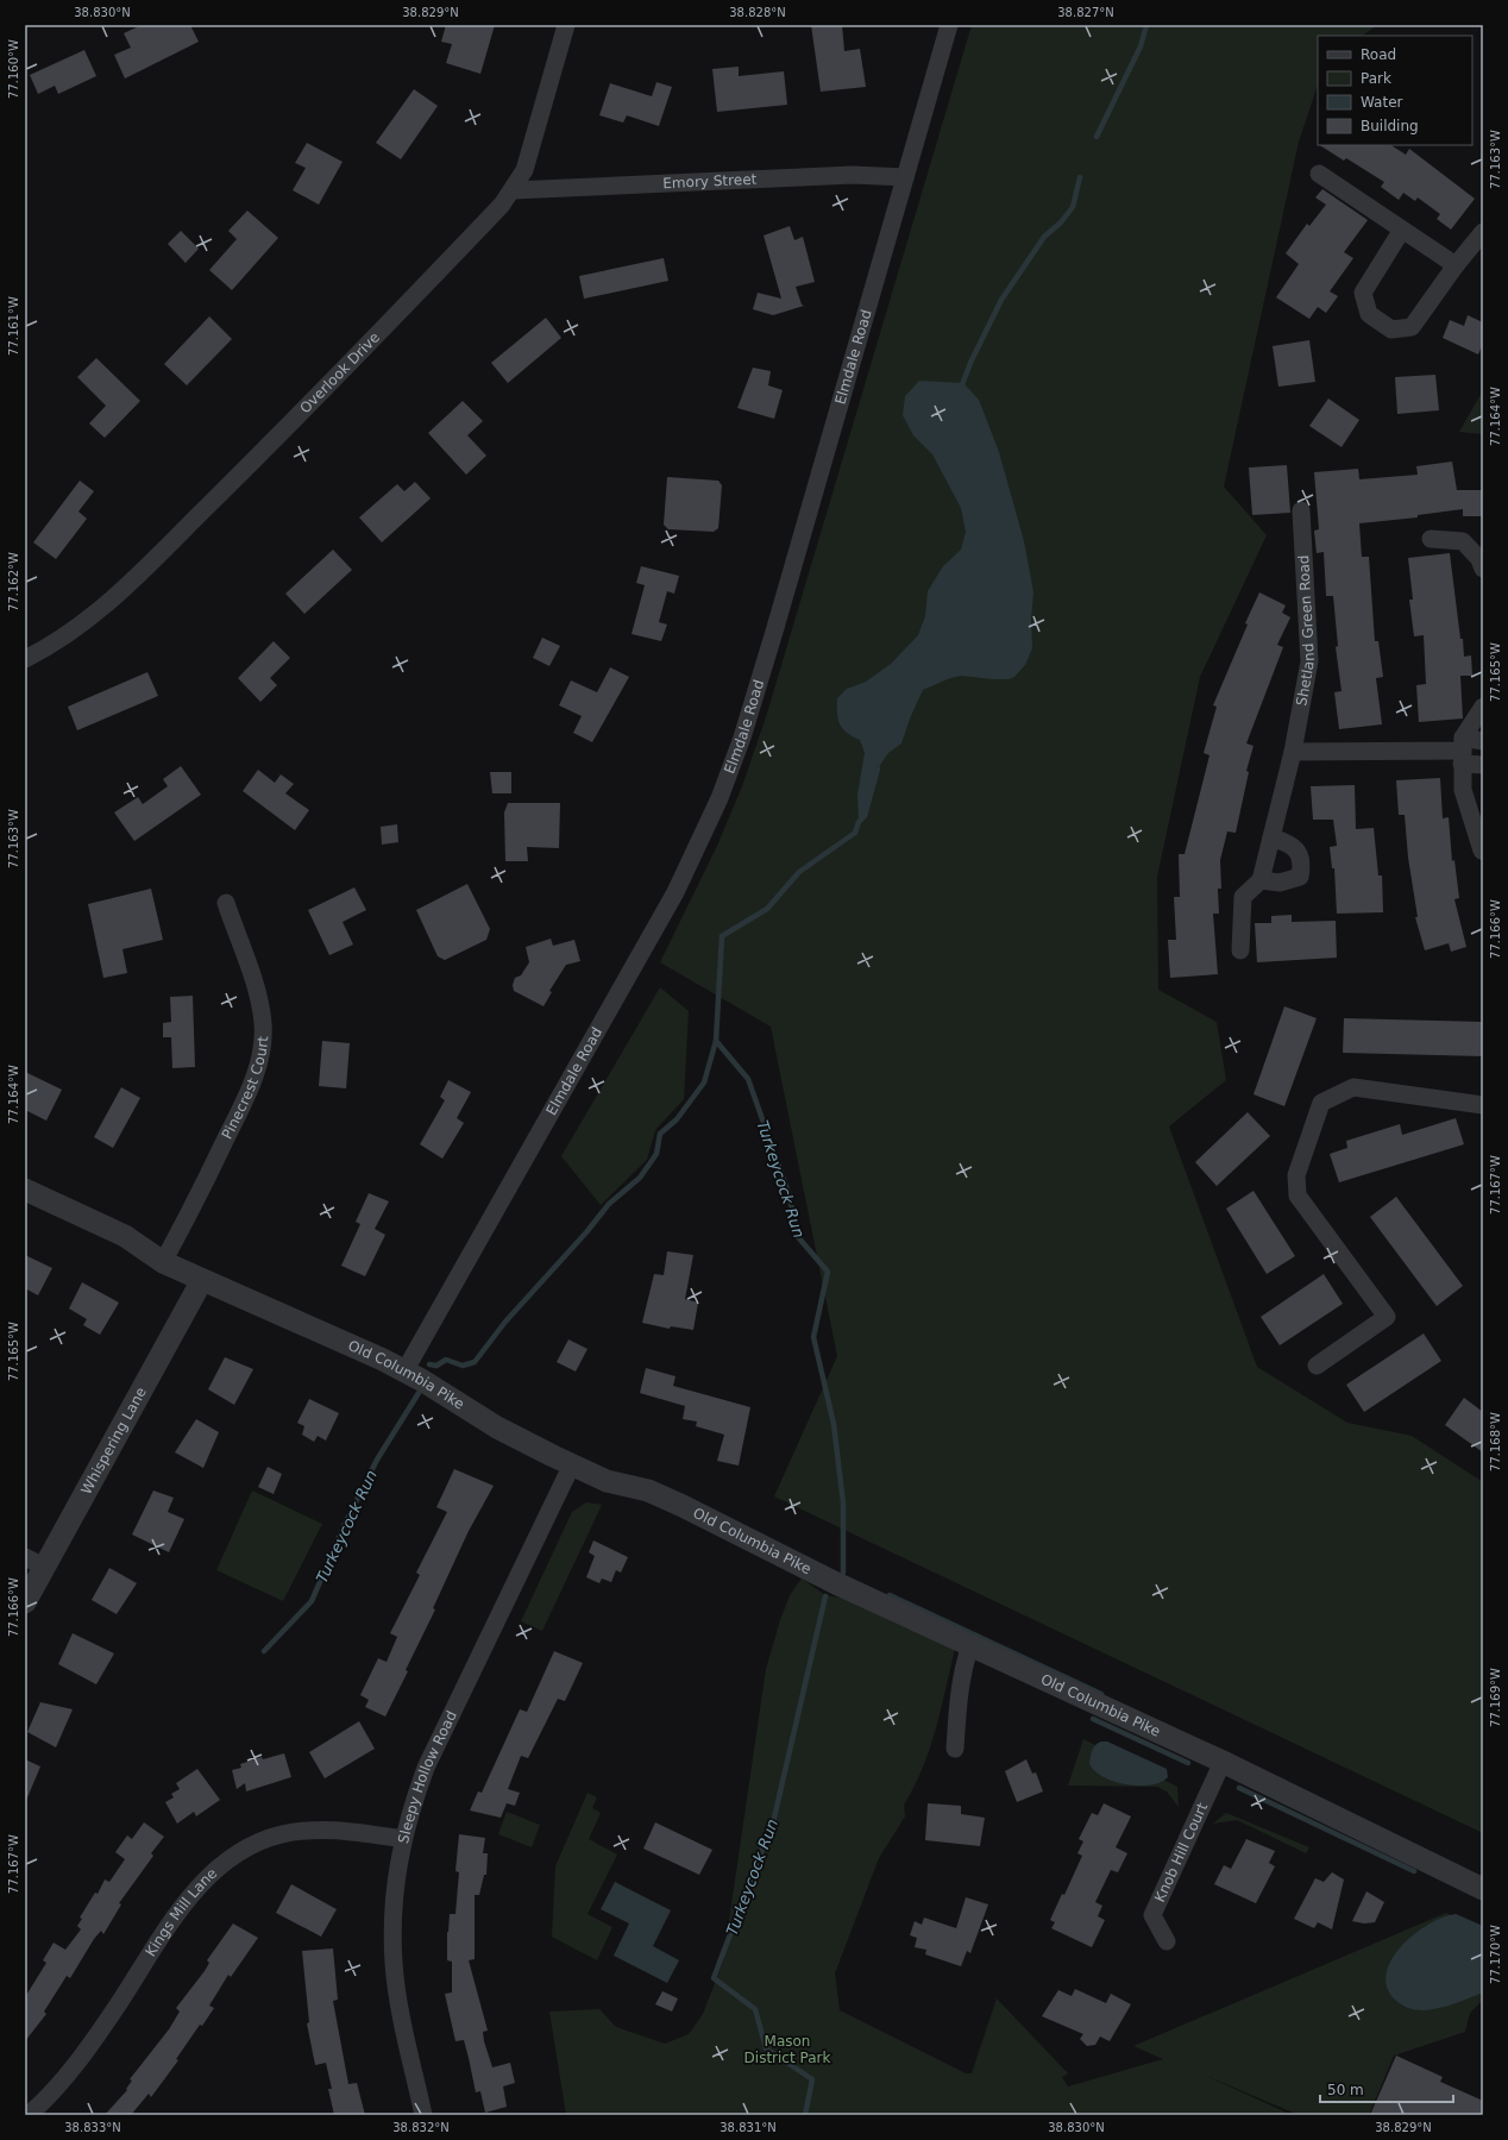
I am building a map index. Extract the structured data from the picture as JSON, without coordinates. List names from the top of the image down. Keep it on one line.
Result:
{"streets":{"street":["Emory Street","Elmdale Road","Overlook Drive","Shetland Green Road","Pinecrest Court","Old Columbia Pike","Whispering Lane","Sleepy Hollow Road","Knob Hill Court","Kings Mill Lane"]},"crossings":[["Emory Street","Elmdale Road"],["Emory Street","Overlook Drive"],["Elmdale Road","Old Columbia Pike"],["Pinecrest Court","Old Columbia Pike"],["Old Columbia Pike","Whispering Lane"],["Old Columbia Pike","Sleepy Hollow Road"],["Old Columbia Pike","Knob Hill Court"],["Sleepy Hollow Road","Kings Mill Lane"]],"water":["Turkeycock Run"],"parks":["Mason District Park"],"legend":["Road","Park","Water","Building"],"scale_bar":"50 m","coordinates":["38.830°N","38.829°N","38.828°N","38.827°N","77.160°W","77.163°W","77.161°W","77.164°W","77.162°W","77.165°W","77.166°W","77.167°W","77.168°W","77.169°W","77.170°W","38.833°N","38.832°N","38.831°N"]}
